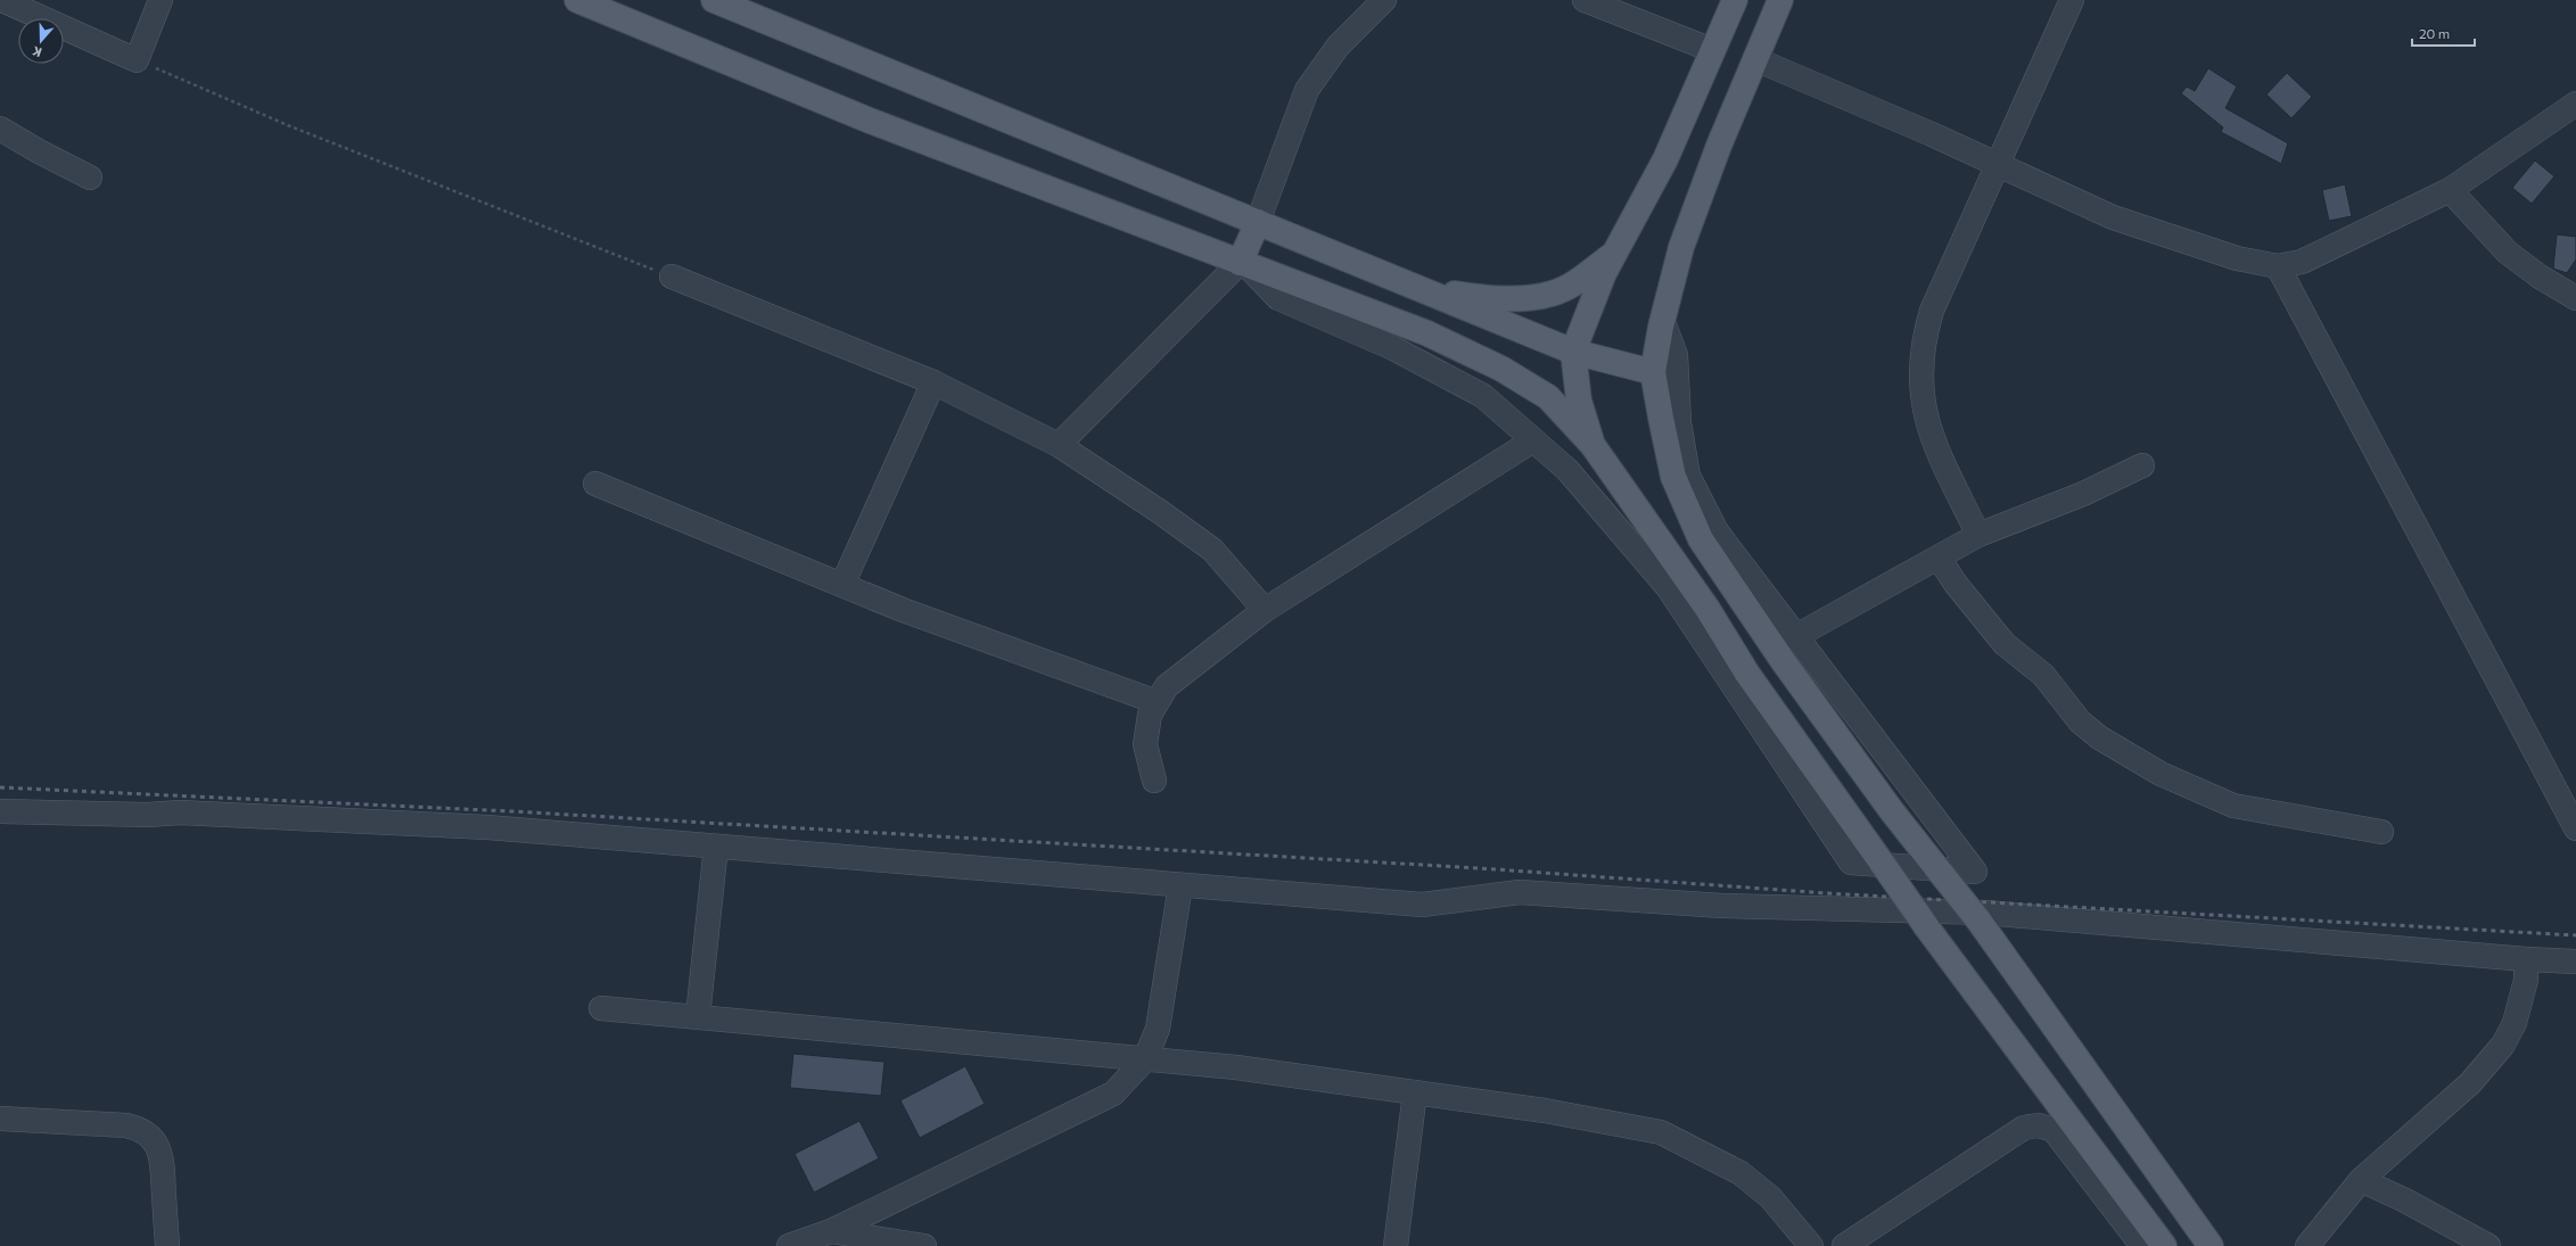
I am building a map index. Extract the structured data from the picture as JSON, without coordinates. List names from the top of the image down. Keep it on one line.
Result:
{"scale_bar":"20 m","north":"bottom"}
